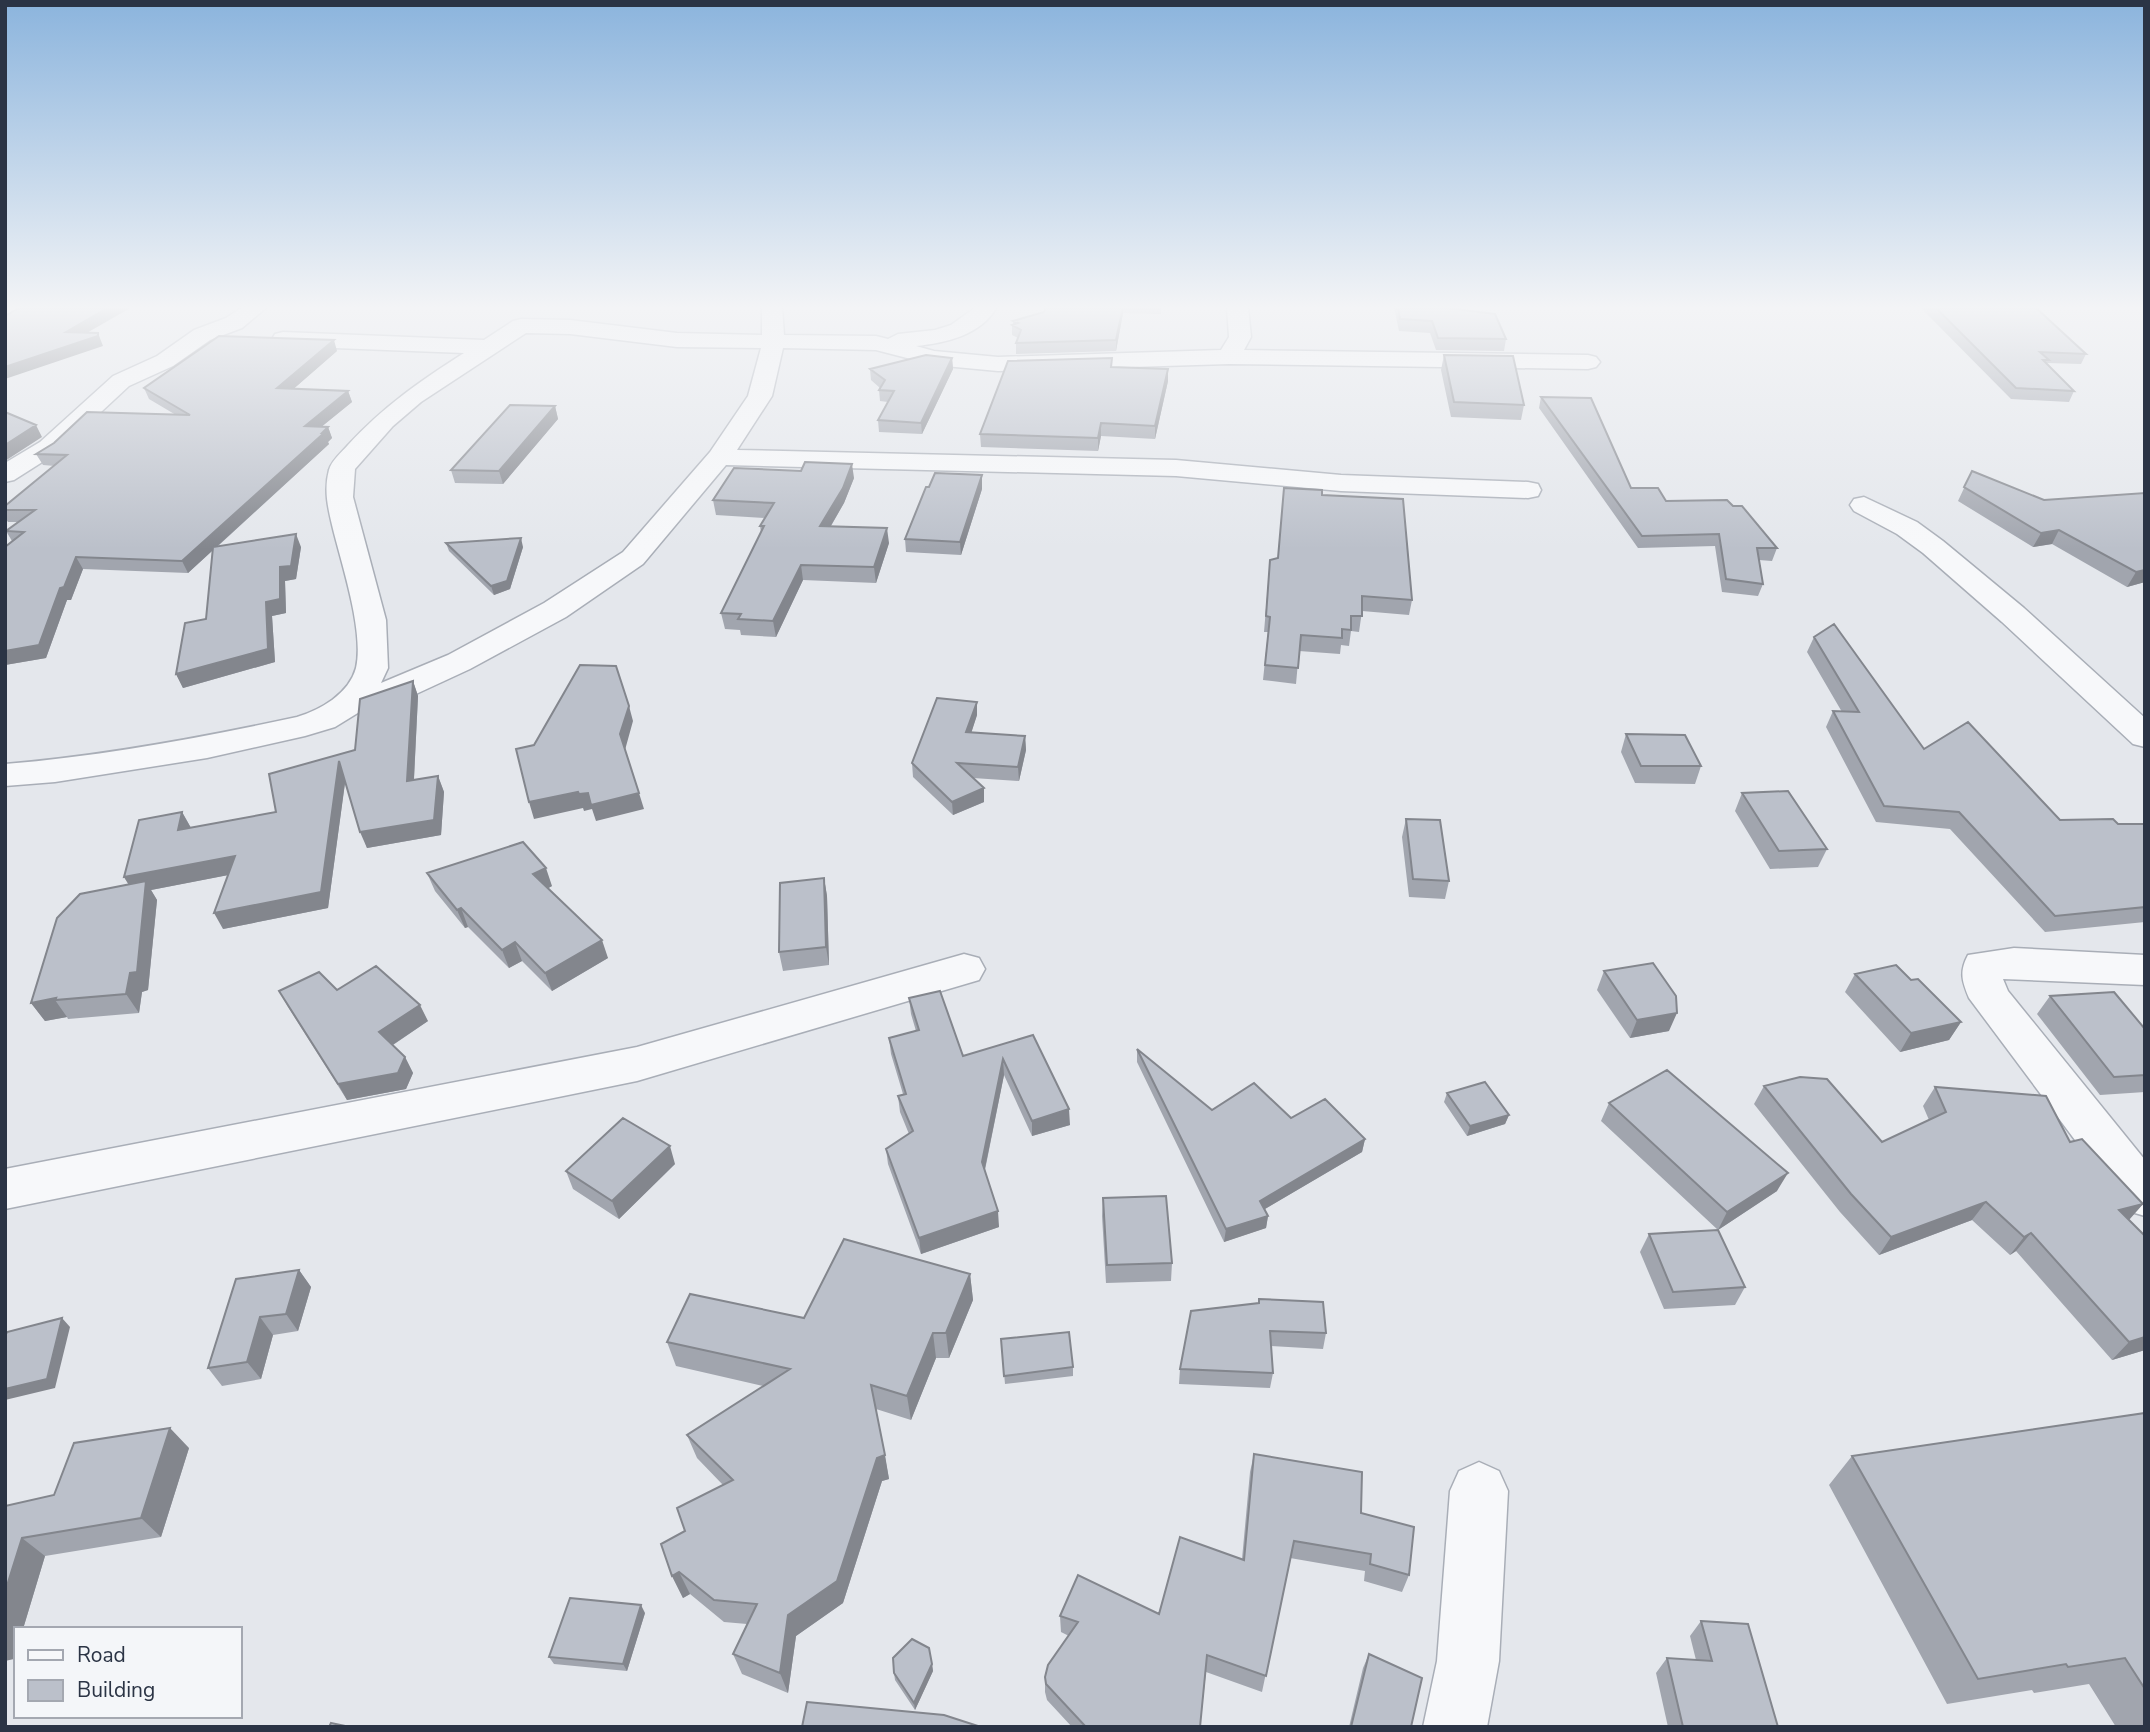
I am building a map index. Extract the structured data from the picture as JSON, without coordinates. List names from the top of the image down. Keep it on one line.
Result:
{"legend":["Road","Building"]}
